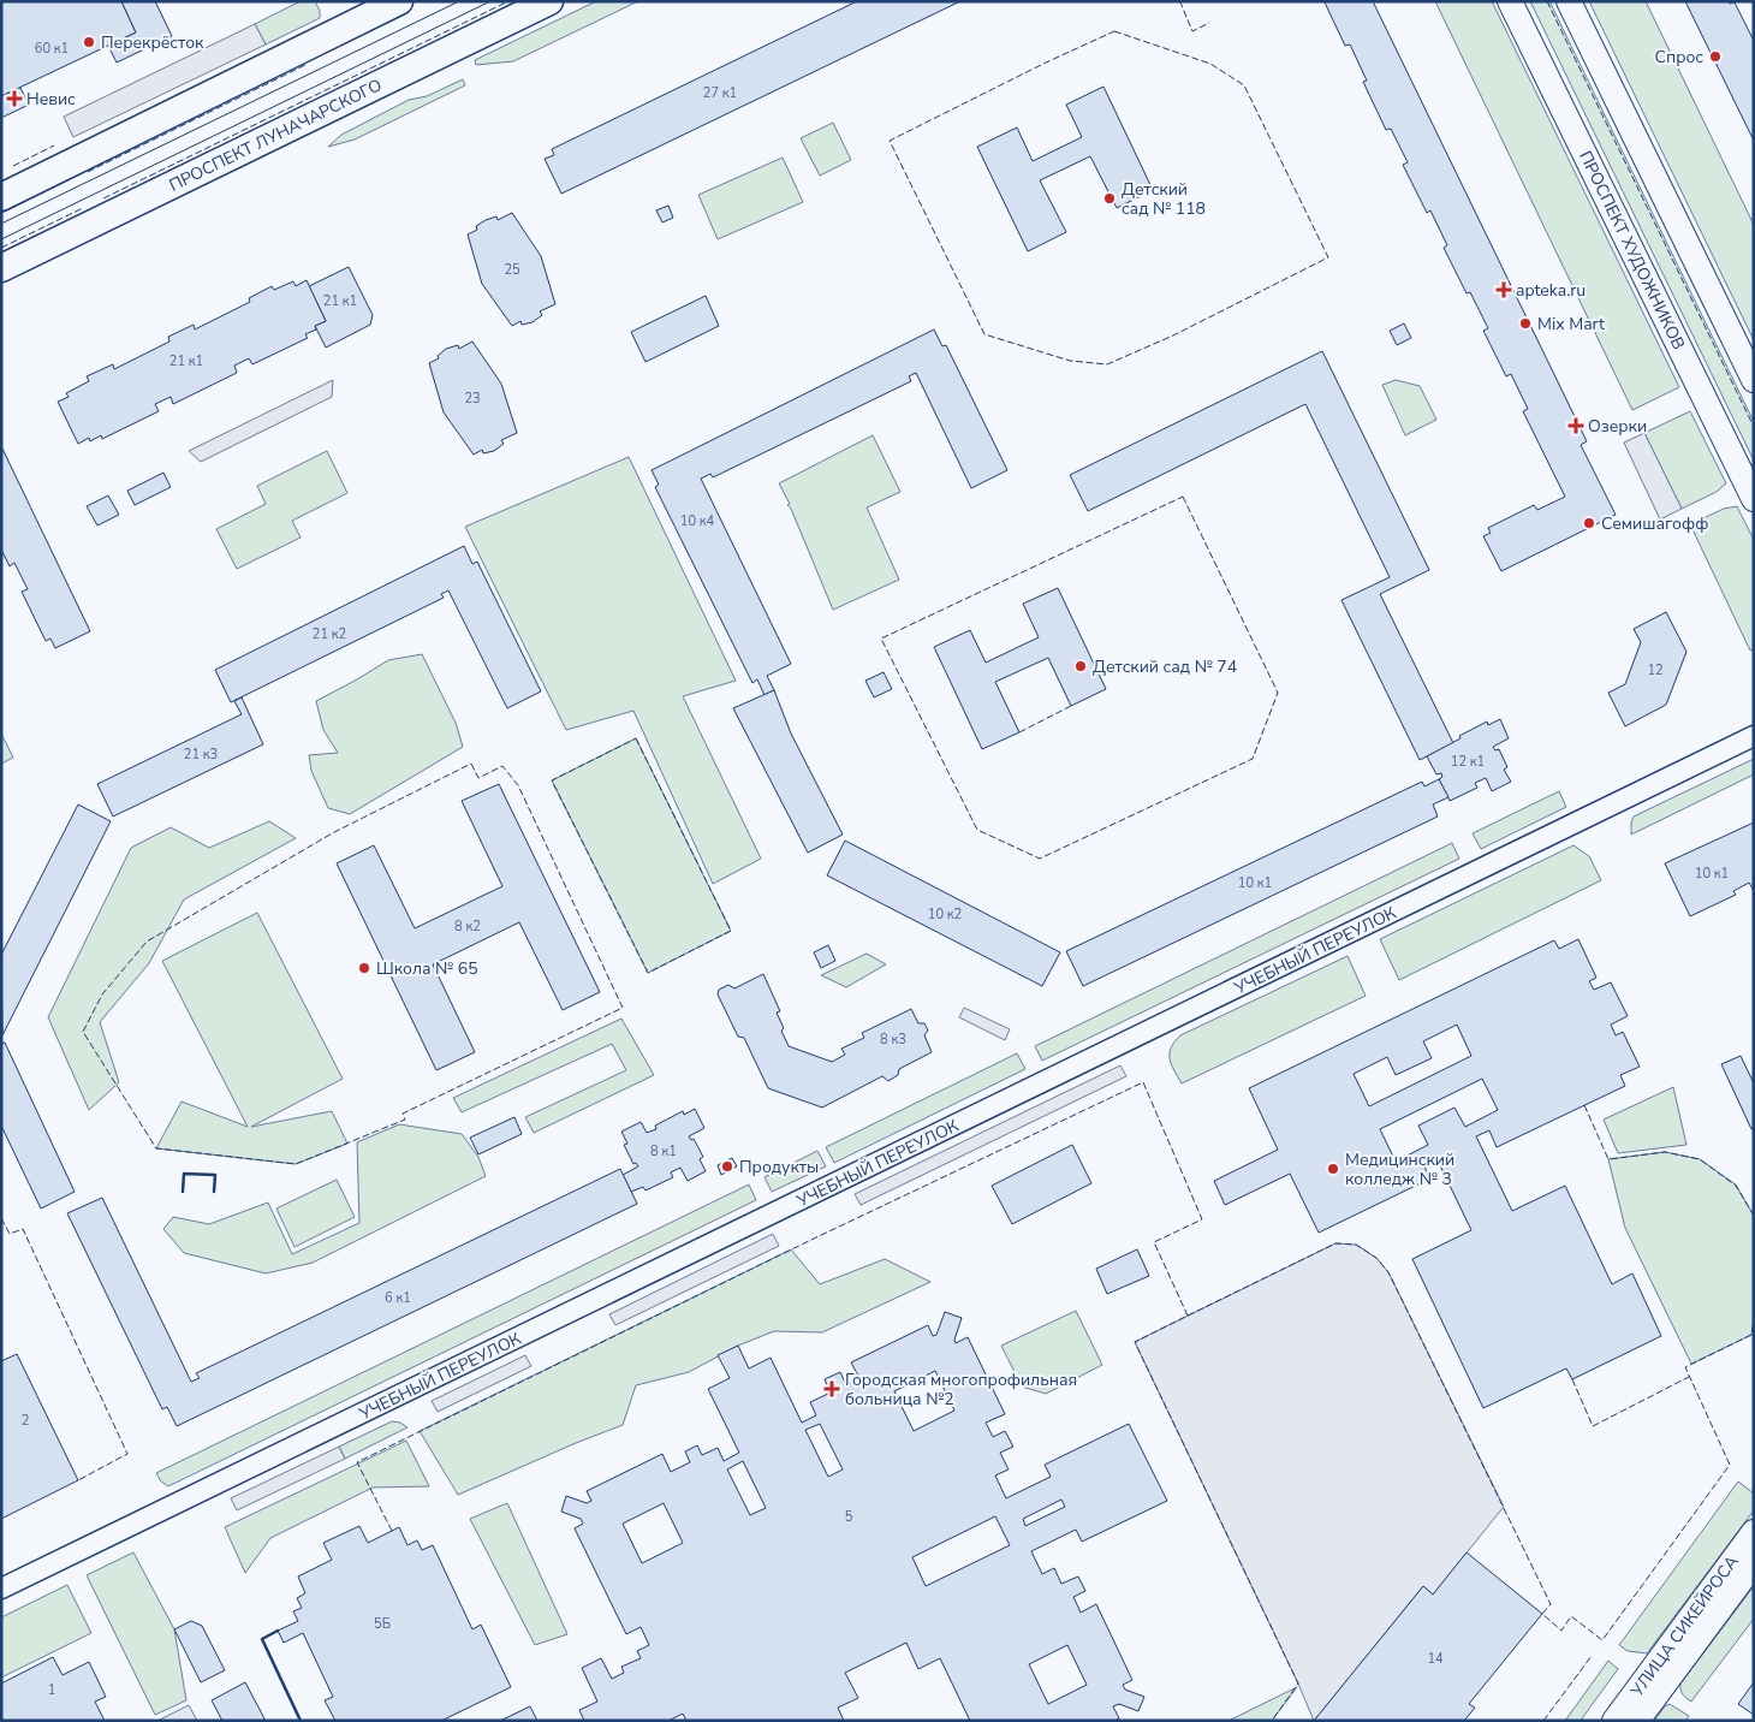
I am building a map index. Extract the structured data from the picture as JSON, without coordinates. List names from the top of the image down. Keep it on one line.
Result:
{"streets":{"main road":["ПРОСПЕКТ ЛУНАЧАРСКОГО"],"street":["ПРОСПЕКТ ХУДОЖНИКОВ","УЧЕБНЫЙ ПЕРЕУЛОК","УЛИЦА СИКЕЙРОСА"]},"places":{"other":["Перекрёсток","Спрос","Детский сад № 118","Mix Mart","Семишагофф","Детский сад № 74","Школа № 65","Продукты","Медицинский колледж № 3"],"health":["Невис","apteka.ru","Озерки","Городская многопрофильная больница №2"]},"house_numbers":["60 к1","27 к1","25","21 к1","21 к1","23","10 к4","21 к2","12","21 к3","12 к1","10 к1","10 к1","10 к2","8 к2","8 к3","8 к1","6 к1","2","5","5Б","14","1"]}
